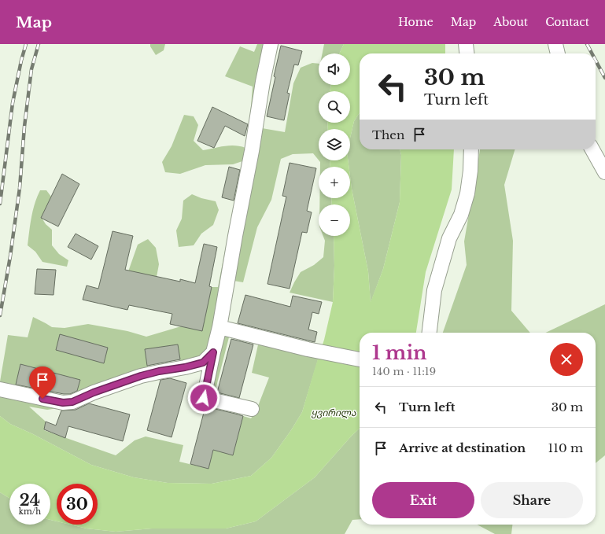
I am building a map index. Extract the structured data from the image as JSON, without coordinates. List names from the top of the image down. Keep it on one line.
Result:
{"water":["ყვირილა"],"page":{"header":"Map","nav":["Home","Map","About","Contact"],"map_buttons":["+","−"],"turn":["30 m","Turn left"],"then":"Then","heading":["1 min","140 m · 11:19"],"list":[{"name":"Turn left","value":"30 m"},{"name":"Arrive at destination","value":"110 m"}],"buttons":["Exit","Share"],"speed":"24 km/h","limit":"30"}}
